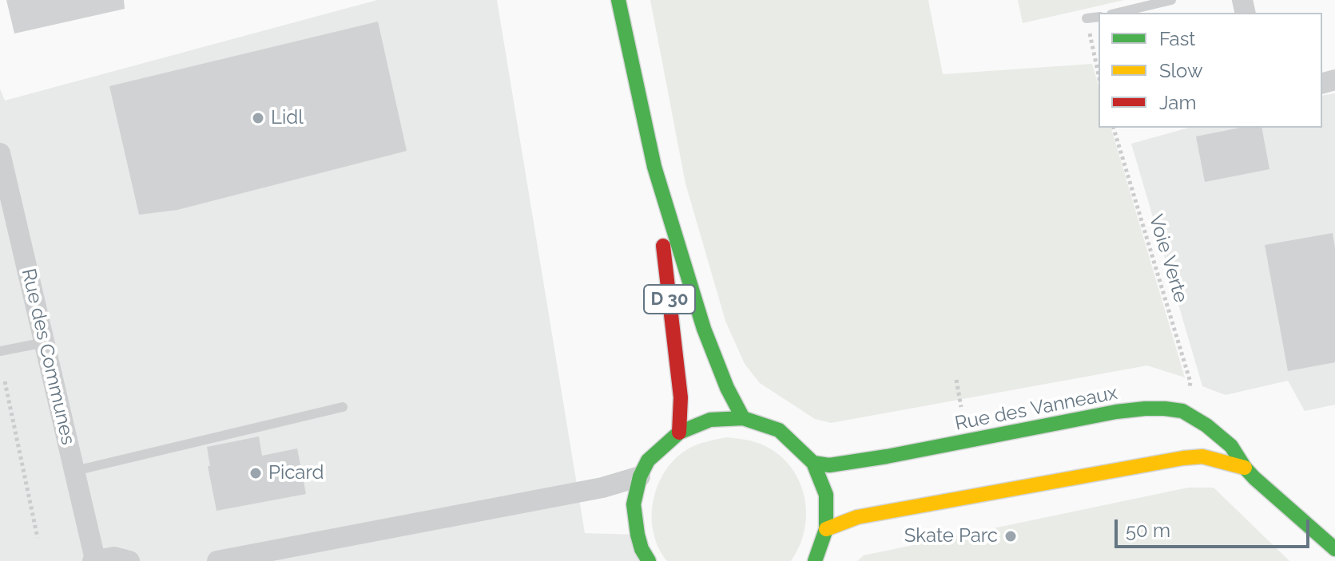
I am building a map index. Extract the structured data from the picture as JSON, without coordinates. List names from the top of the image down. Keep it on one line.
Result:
{"streets":{"main road":["D 30","Rue des Vanneaux"],"street":["Rue des Communes"],"path":["Voie Verte"]},"places":["Lidl","Picard","Skate Parc"],"legend":["Fast","Slow","Jam"],"scale_bar":"50 m"}
